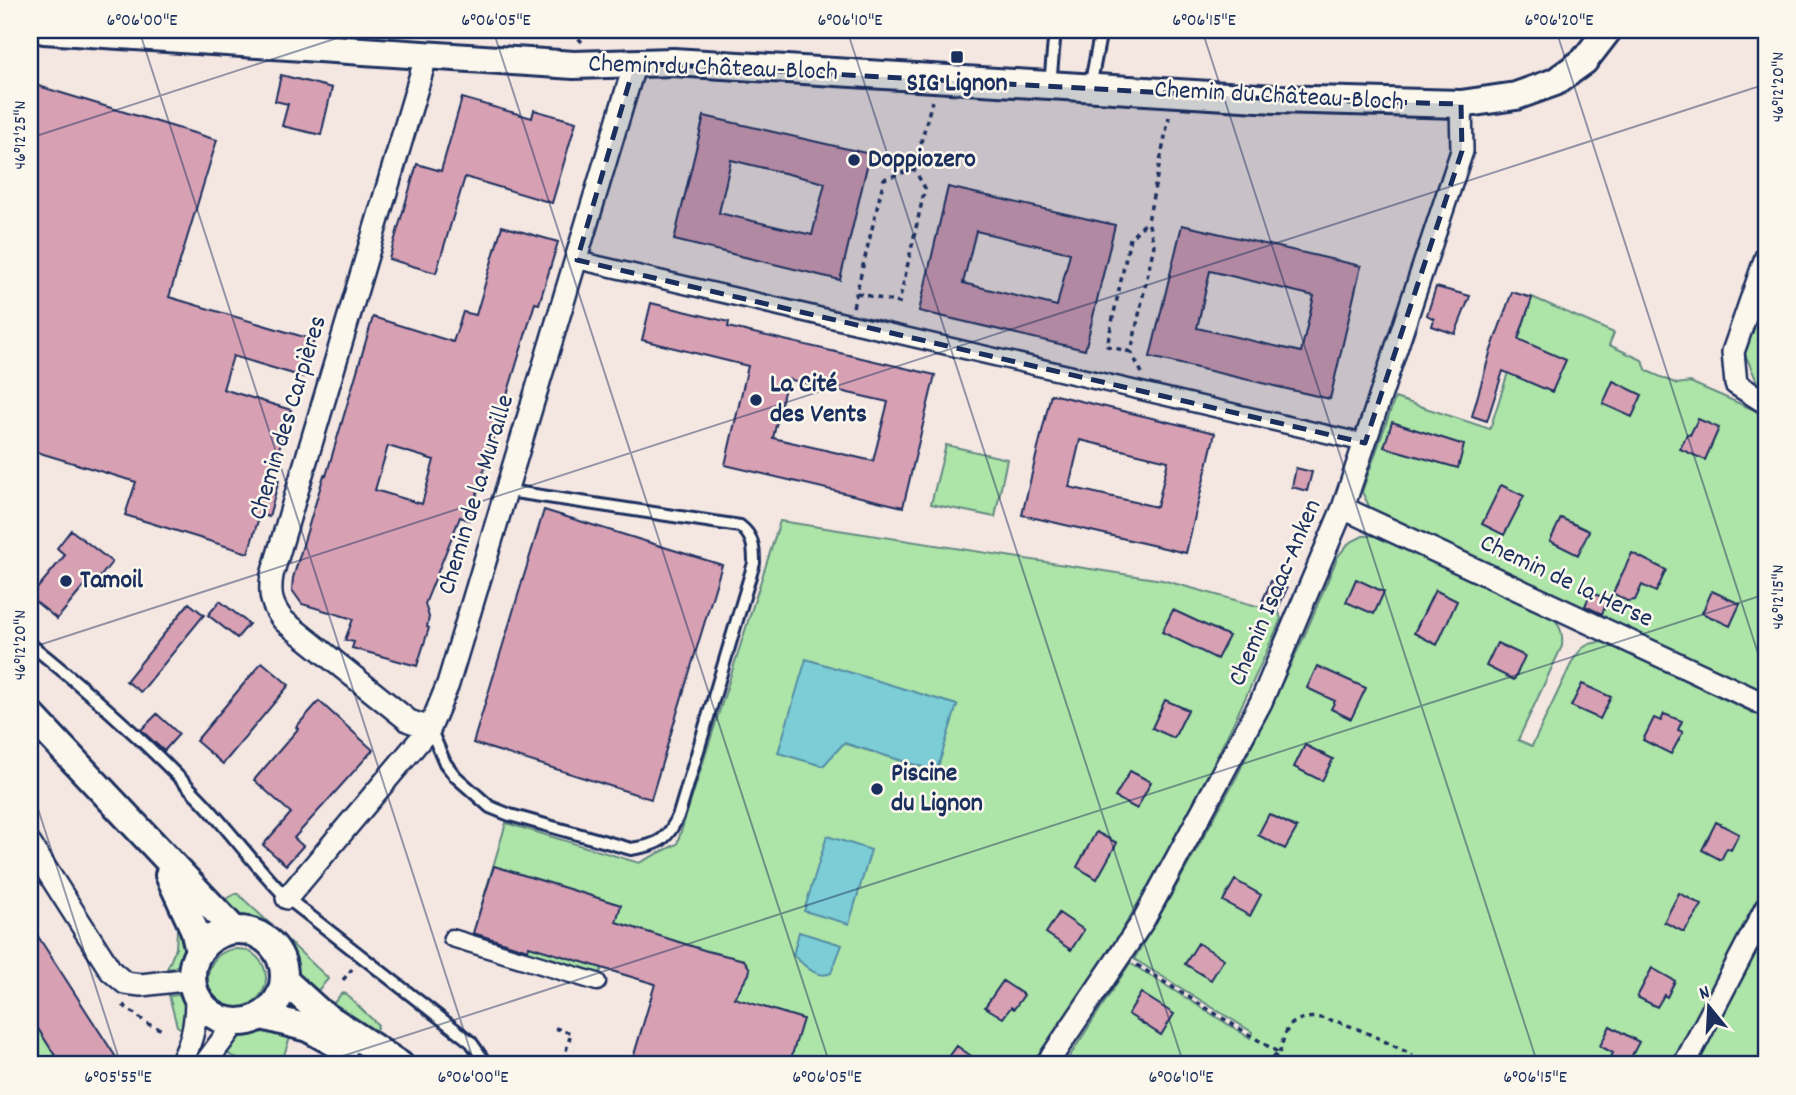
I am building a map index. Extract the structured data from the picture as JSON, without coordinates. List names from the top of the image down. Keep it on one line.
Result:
{"streets":{"street":["Chemin du Château-Bloch","Chemin des Carpières","Chemin de la Muraille","Chemin de la Herse","Chemin Isaac-Anken"]},"crossings":[["Chemin du Château-Bloch","Chemin des Carpières"],["Chemin du Château-Bloch","Chemin de la Muraille"],["Chemin du Château-Bloch","Chemin Isaac-Anken"],["Chemin des Carpières","Chemin de la Muraille"],["Chemin de la Herse","Chemin Isaac-Anken"]],"places":{"transit":["SIG Lignon"],"other":["Doppiozero","La Cité des Vents","Tamoil","Piscine du Lignon"]},"north":"top","coordinates":["6°06'00\"E","6°06'05\"E","6°06'10\"E","6°06'15\"E","6°06'20\"E","46°12'20\"N","46°12'25\"N","46°12'15\"N","6°05'55\"E"]}
